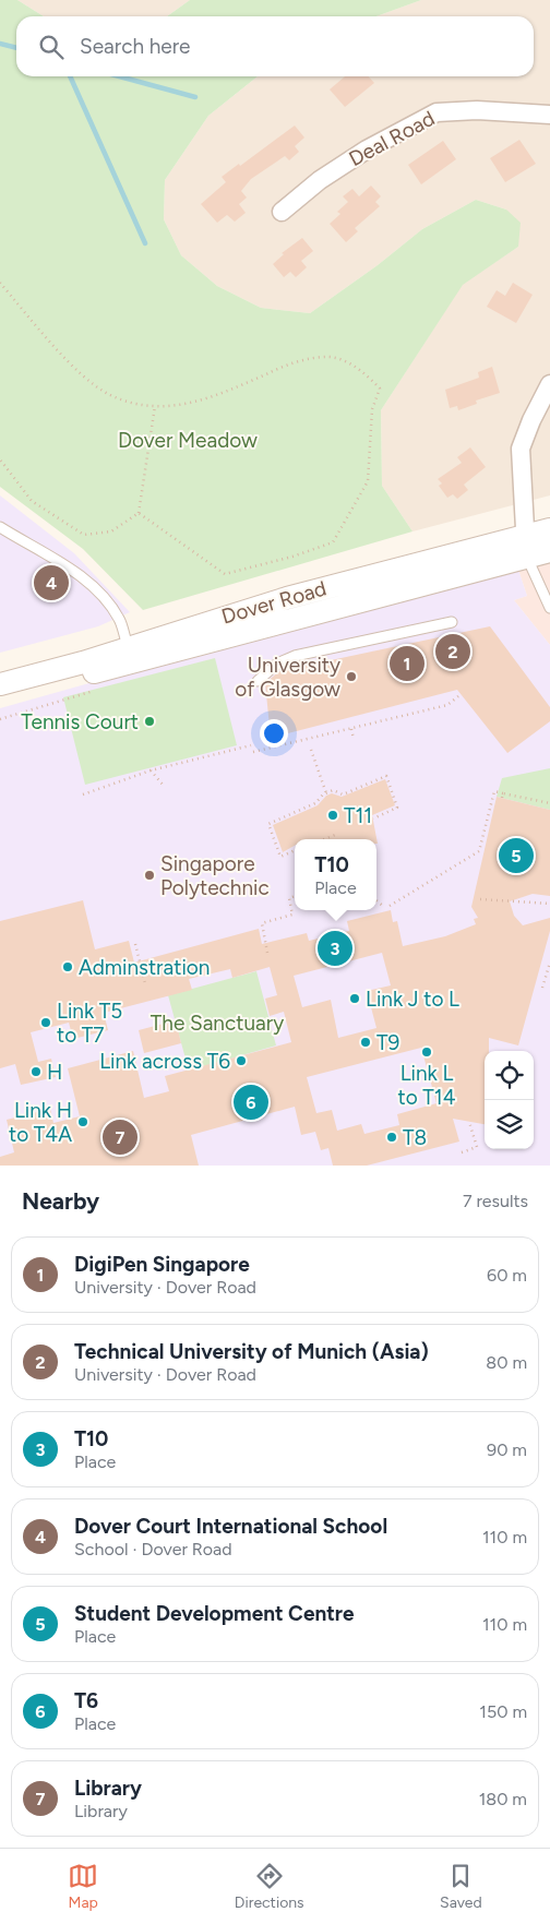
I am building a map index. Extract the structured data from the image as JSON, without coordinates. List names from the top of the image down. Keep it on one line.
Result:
{"streets":{"street":["Deal Road","Dover Road"]},"parks":["Dover Meadow","The Sanctuary"],"places":["University of Glasgow","Tennis Court","T11","Singapore Polytechnic","Adminstration","Link J to L","Link T5 to T7","T9","Link L to T14","Link across T6","H","Link H to T4A","T8"],"page":{"search":"Search here","pins":["4","2","1","5","3","6","7"],"popup":["T10","Place"],"heading":["Nearby","7 results"],"list":[{"mark":"1","name":"DigiPen Singapore","note":"University · Dover Road","value":"60 m"},{"mark":"2","name":"Technical University of Munich (Asia)","note":"University · Dover Road","value":"80 m"},{"mark":"3","name":"T10","note":"Place","value":"90 m"},{"mark":"4","name":"Dover Court International School","note":"School · Dover Road","value":"110 m"},{"mark":"5","name":"Student Development Centre","note":"Place","value":"110 m"},{"mark":"6","name":"T6","note":"Place","value":"150 m"},{"mark":"7","name":"Library","note":"Library","value":"180 m"}],"nav":["Map","Directions","Saved"]}}
